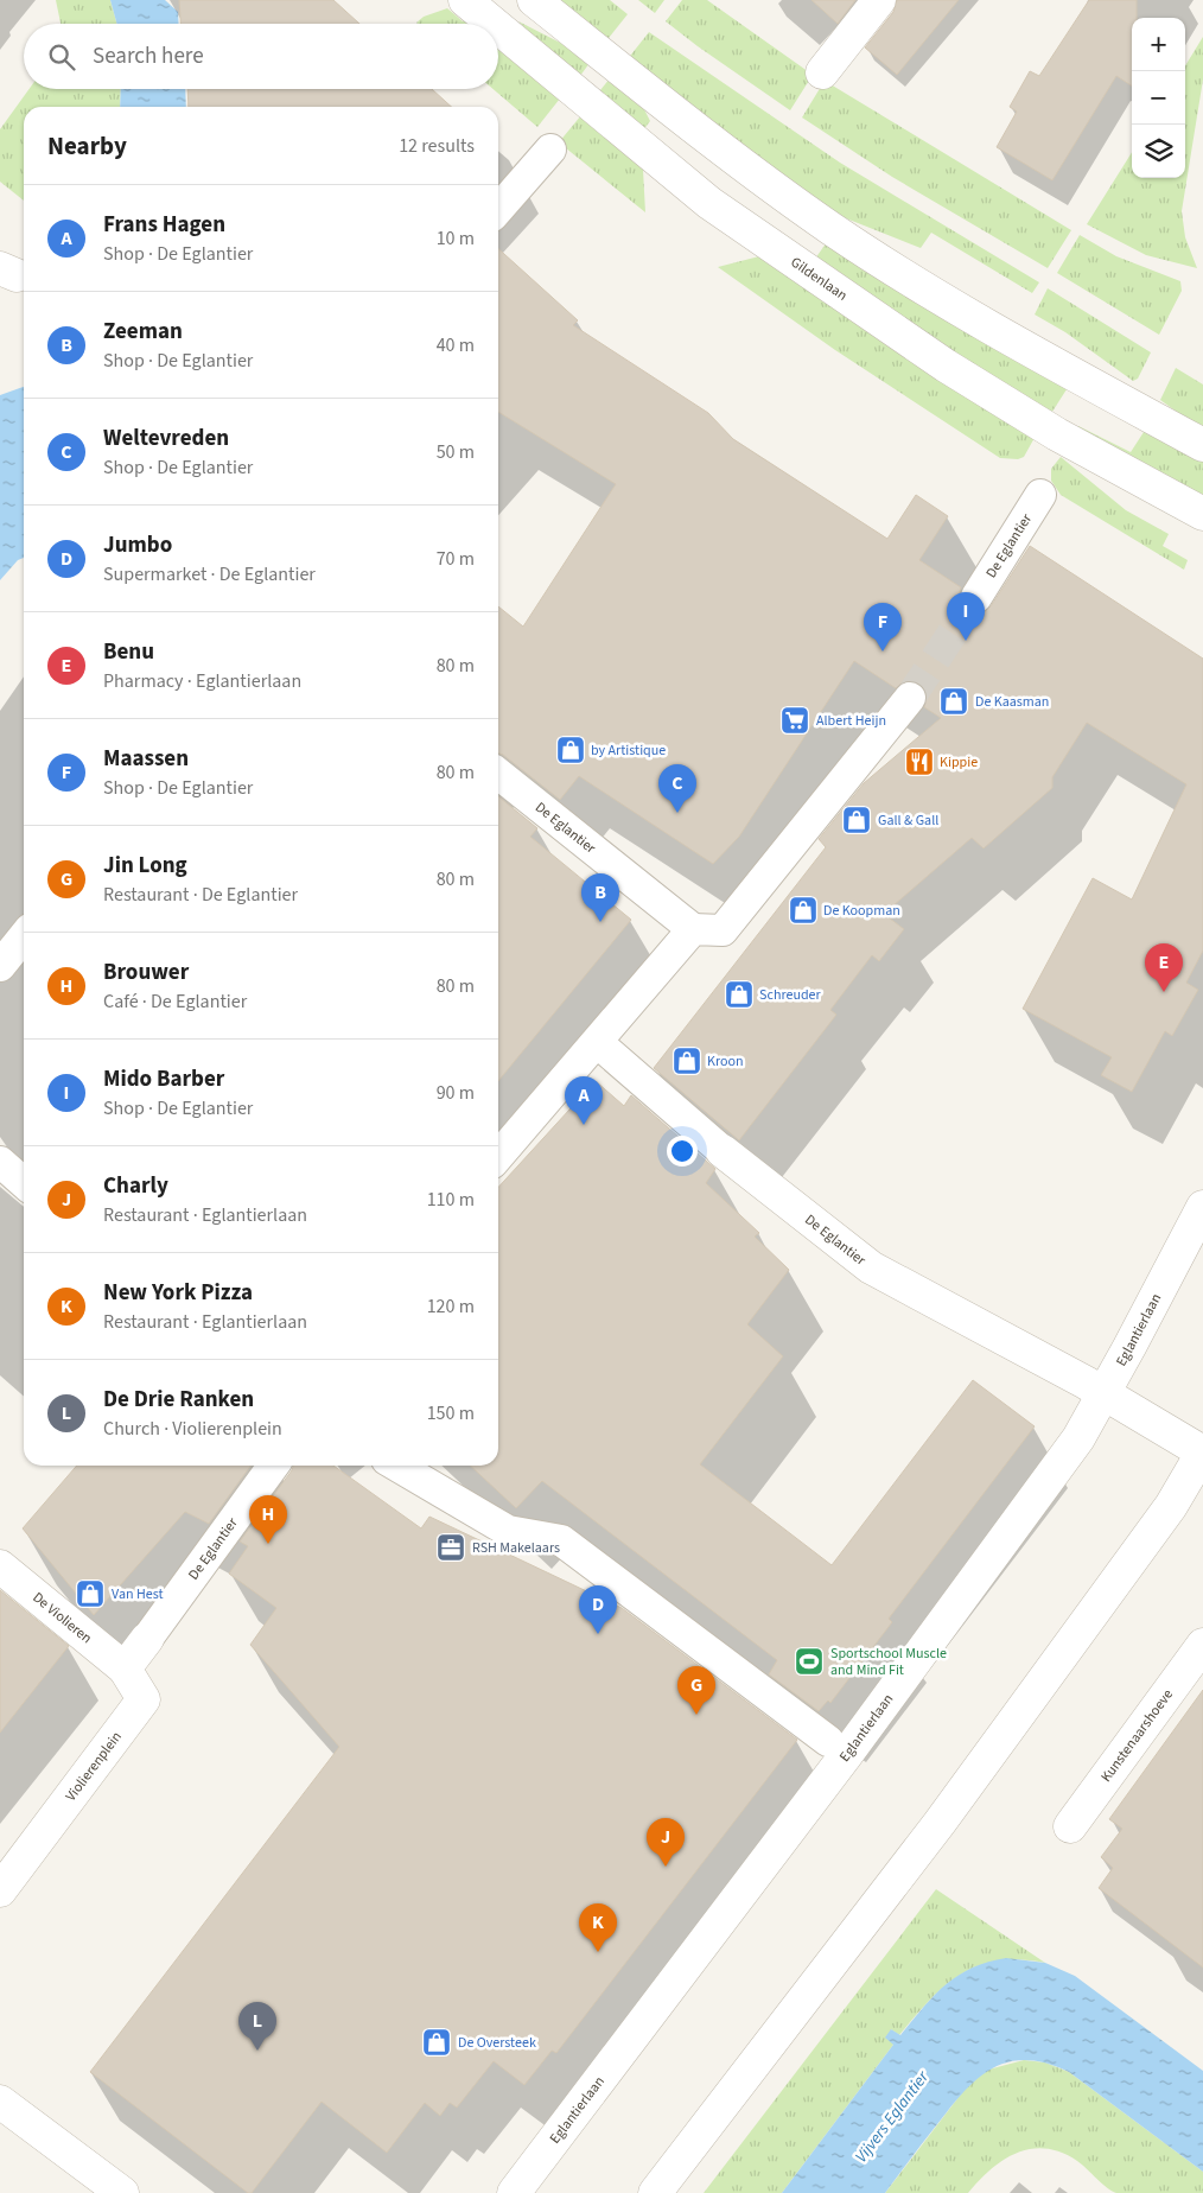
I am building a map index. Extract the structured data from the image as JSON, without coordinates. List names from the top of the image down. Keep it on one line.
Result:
{"streets":{"street":["Gildenlaan","De Eglantier","Eglantierlaan","De Violieren","Kunstenaarshoeve","Violierenplein"]},"crossings":[["De Eglantier","Eglantierlaan"],["De Violieren","Violierenplein"]],"water":["Vijvers Eglantier"],"places":{"shop":["De Kaasman","by Artistique","Gall & Gall","De Koopman","Schreuder","Kroon","Van Hest","De Oversteek"],"supermarket":["Albert Heijn"],"restaurant":["Kippie"],"office":["RSH Makelaars"],"sports":["Sportschool Muscle and Mind Fit"]},"page":{"map_buttons":["+","−"],"search":"Search here","heading":["Nearby","12 results"],"list":[{"mark":"A","name":"Frans Hagen","note":"Shop · De Eglantier","value":"10 m"},{"mark":"B","name":"Zeeman","note":"Shop · De Eglantier","value":"40 m"},{"mark":"C","name":"Weltevreden","note":"Shop · De Eglantier","value":"50 m"},{"mark":"D","name":"Jumbo","note":"Supermarket · De Eglantier","value":"70 m"},{"mark":"E","name":"Benu","note":"Pharmacy · Eglantierlaan","value":"80 m"},{"mark":"F","name":"Maassen","note":"Shop · De Eglantier","value":"80 m"},{"mark":"G","name":"Jin Long","note":"Restaurant · De Eglantier","value":"80 m"},{"mark":"H","name":"Brouwer","note":"Café · De Eglantier","value":"80 m"},{"mark":"I","name":"Mido Barber","note":"Shop · De Eglantier","value":"90 m"},{"mark":"J","name":"Charly","note":"Restaurant · Eglantierlaan","value":"110 m"},{"mark":"K","name":"New York Pizza","note":"Restaurant · Eglantierlaan","value":"120 m"},{"mark":"L","name":"De Drie Ranken","note":"Church · Violierenplein","value":"150 m"}],"pins":["I","F","C","B","E","A","H","D","G","J","K","L"]}}
